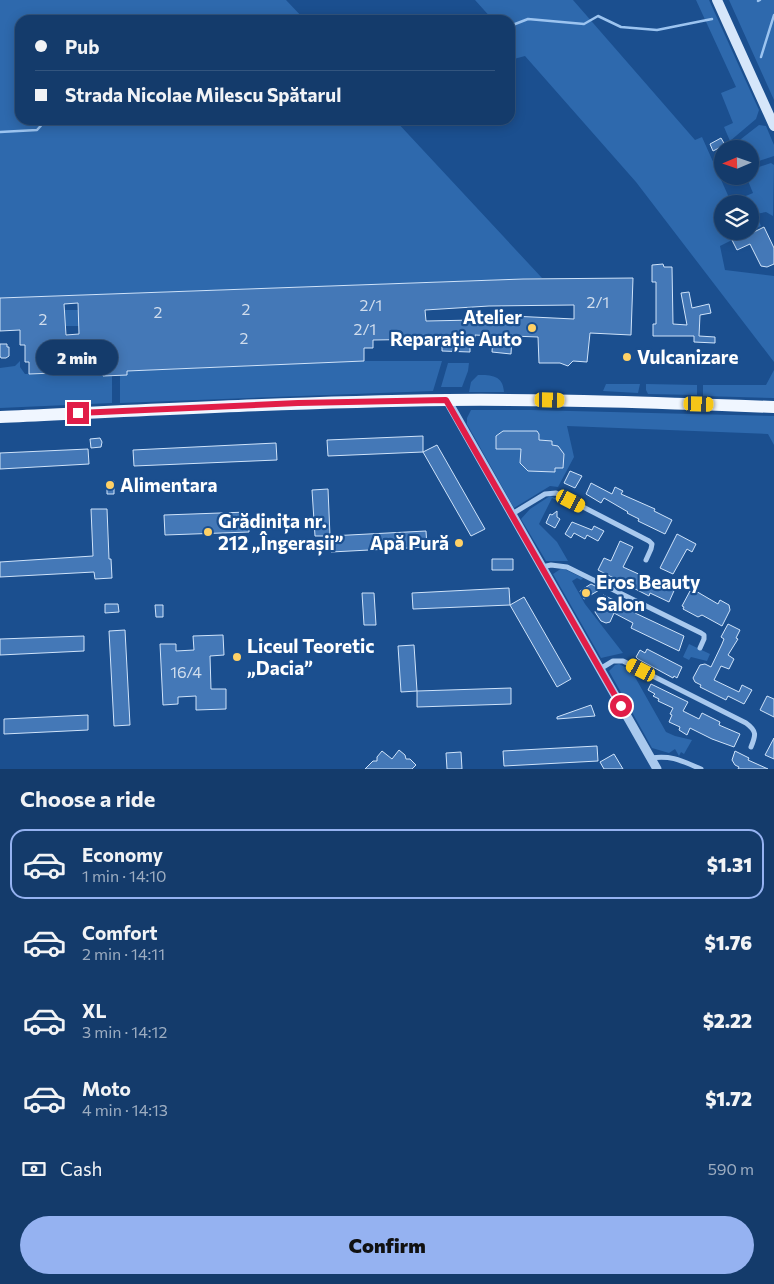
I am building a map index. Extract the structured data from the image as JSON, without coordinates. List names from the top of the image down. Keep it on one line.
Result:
{"places":["Atelier Reparație Auto","Vulcanizare","Alimentara","Grădinița nr. 212 „Îngerașii”","Apă Pură","Eros Beauty Salon","Liceul Teoretic „Dacia”"],"house_numbers":["2/1","2/1","2","2","2","2/1","2","16/4"],"north":"left","page":{"banner":["Pub","Strada Nicolae Milescu Spătarul"],"bubble":"2 min","heading":"Choose a ride","list":[{"name":"Economy","note":"1 min · 14:10","value":"$1.31"},{"name":"Comfort","note":"2 min · 14:11","value":"$1.76"},{"name":"XL","note":"3 min · 14:12","value":"$2.22"},{"name":"Moto","note":"4 min · 14:13","value":"$1.72"}],"pay":["Cash","590 m"],"buttons":"Confirm"}}
